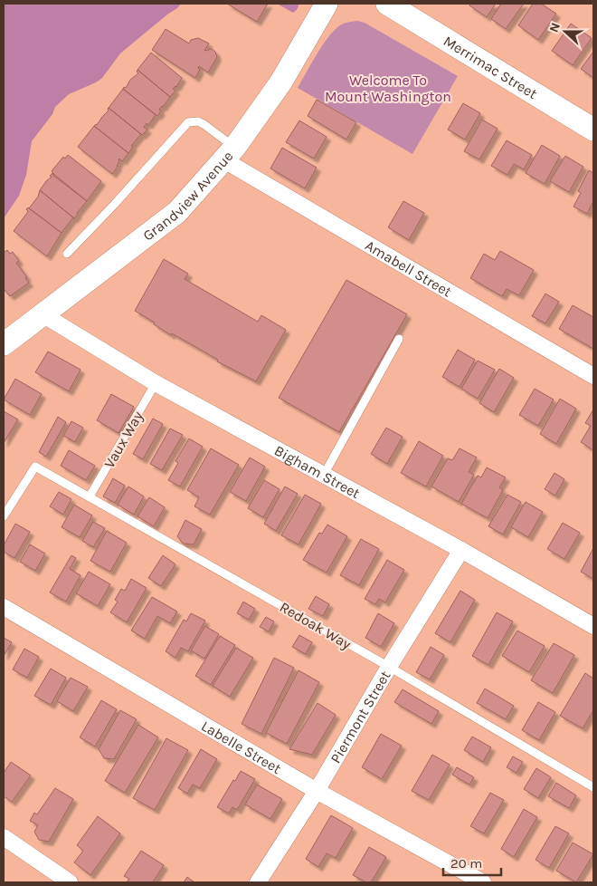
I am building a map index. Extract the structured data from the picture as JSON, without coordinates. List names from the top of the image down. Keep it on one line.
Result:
{"streets":{"street":["Merrimac Street","Grandview Avenue","Amabell Street","Bigham Street","Piermont Street","Labelle Street"],"lane":["Vaux Way","Redoak Way"]},"crossings":[["Grandview Avenue","Amabell Street"],["Grandview Avenue","Bigham Street"],["Vaux Way","Bigham Street"],["Vaux Way","Redoak Way"],["Bigham Street","Piermont Street"],["Redoak Way","Piermont Street"],["Piermont Street","Labelle Street"]],"parks":["Welcome To Mount Washington"],"scale_bar":"20 m","north":"left"}
